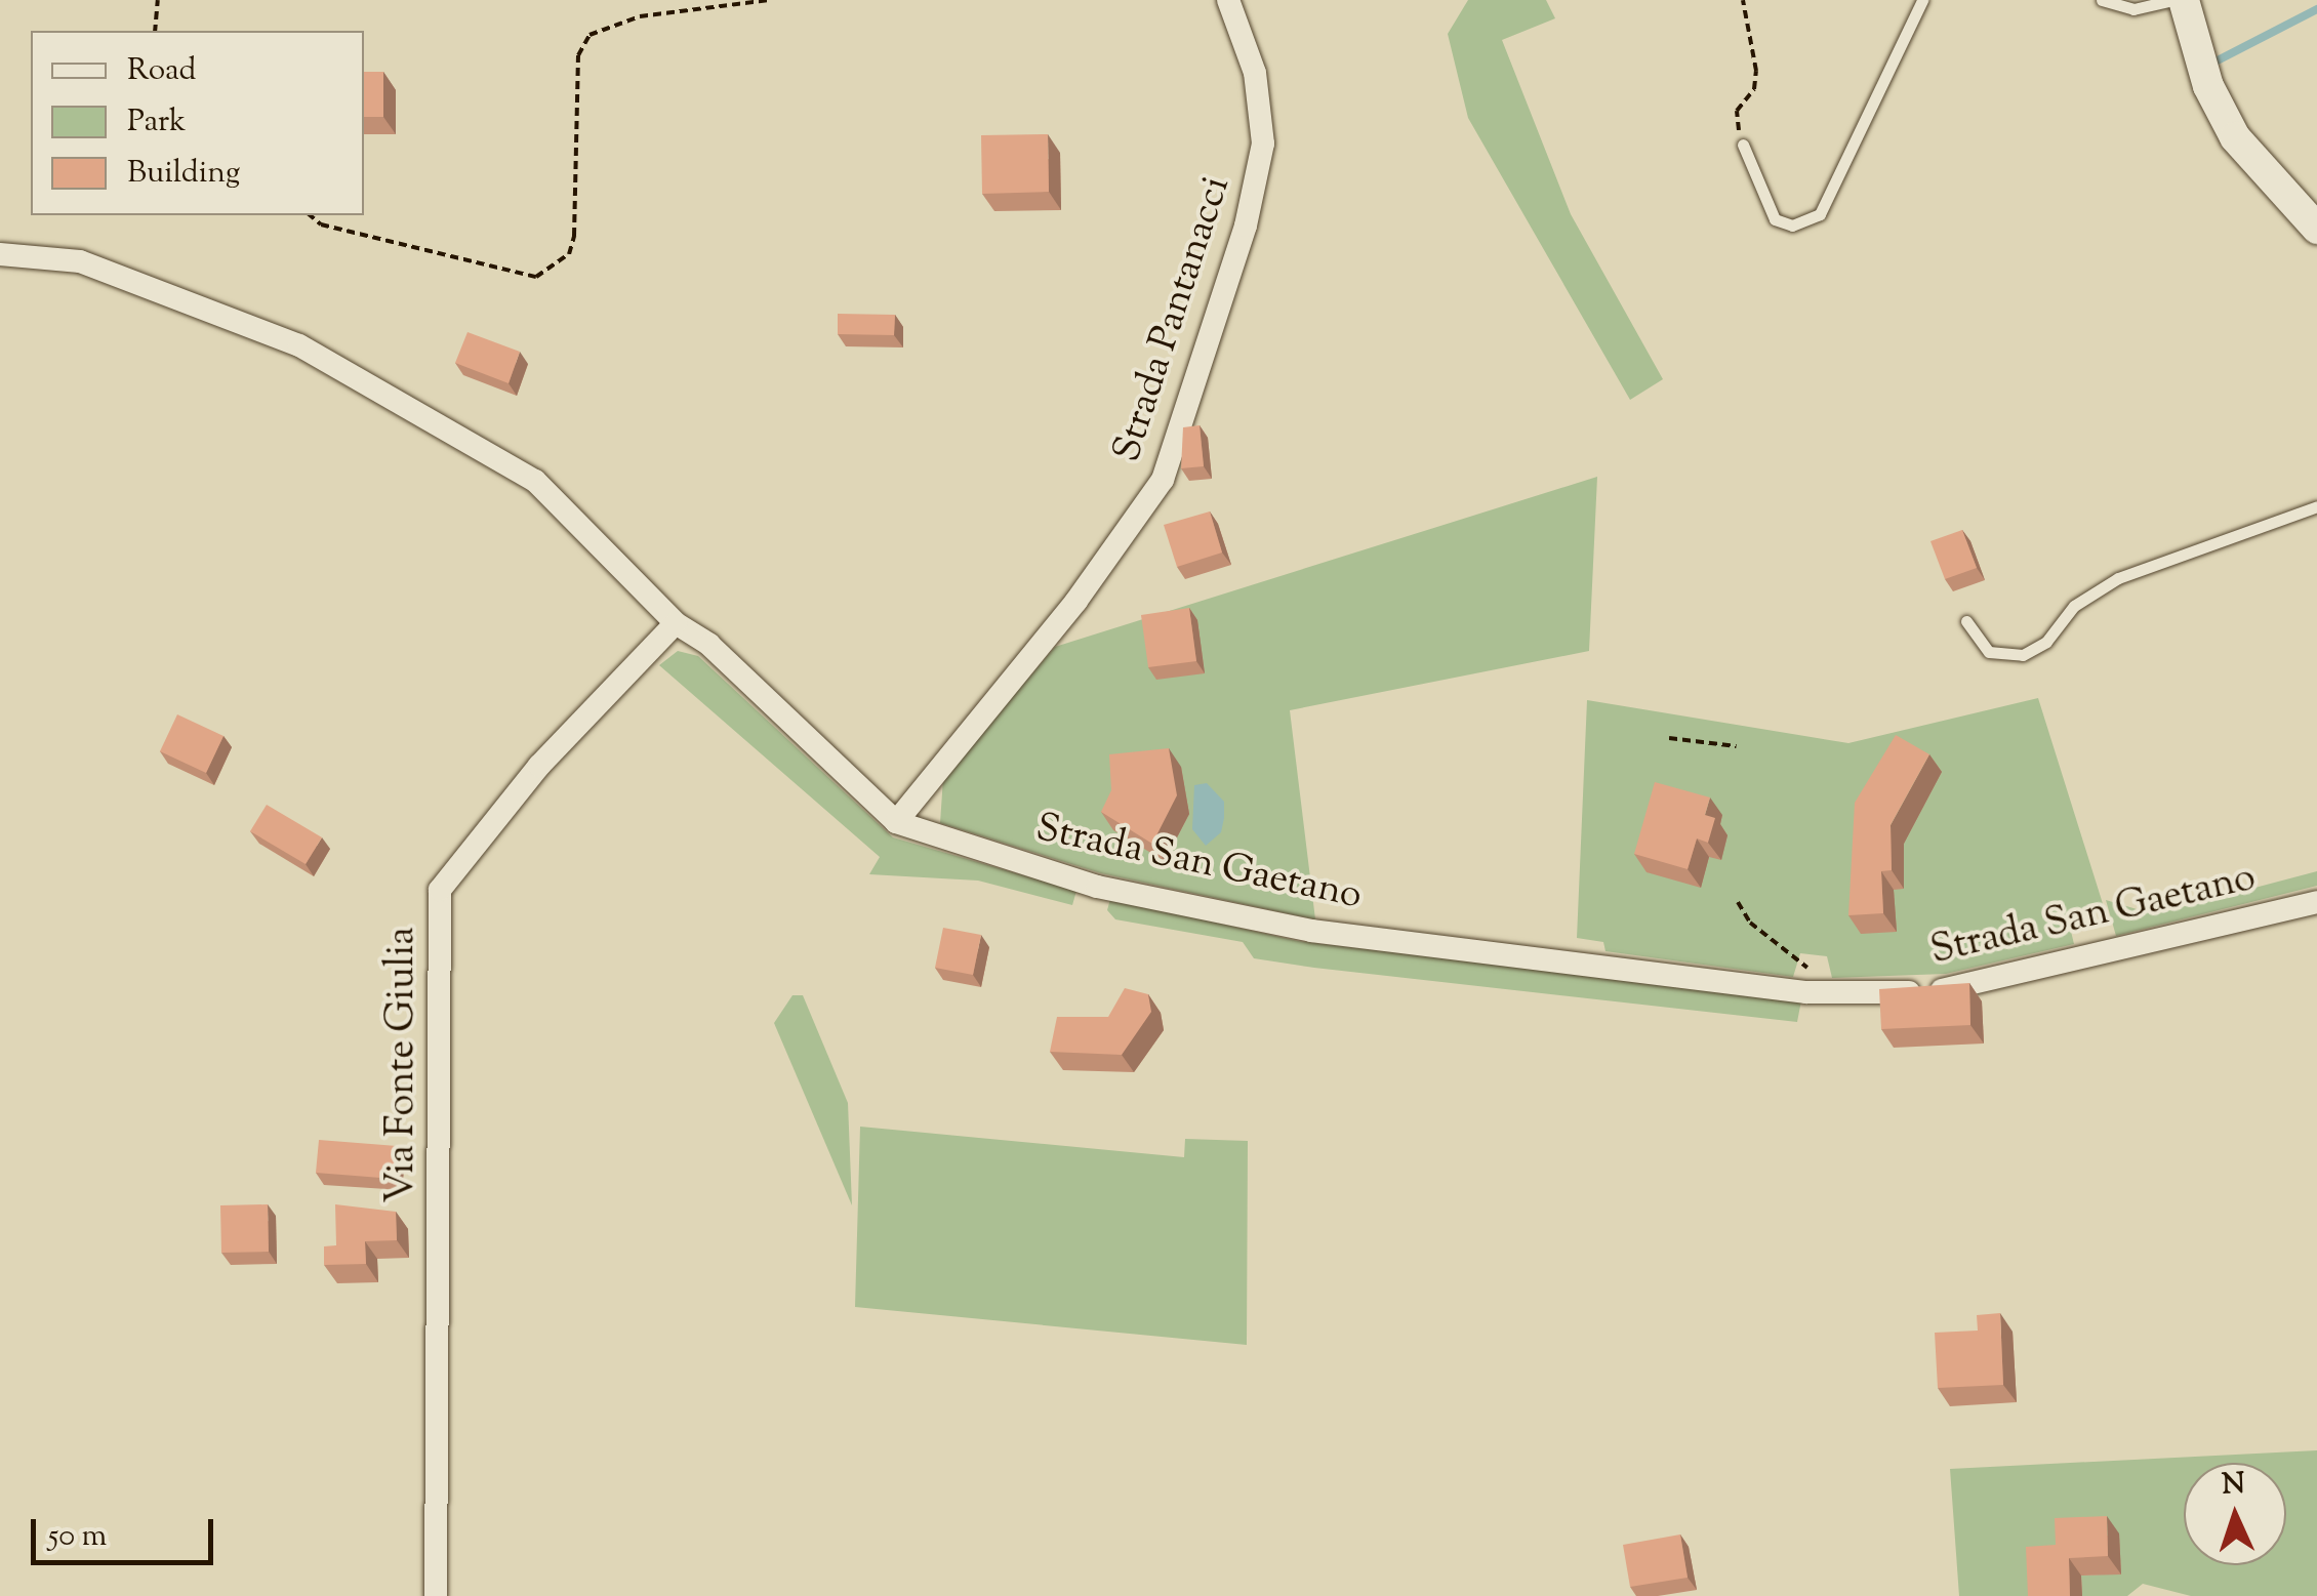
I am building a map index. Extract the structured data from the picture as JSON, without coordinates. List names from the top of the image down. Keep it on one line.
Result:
{"streets":{"street":["Strada Pantanacci","Strada San Gaetano","Via Fonte Giulia"]},"crossings":[["Strada Pantanacci","Strada San Gaetano"],["Strada San Gaetano","Via Fonte Giulia"]],"legend":["Road","Park","Building"],"scale_bar":"50 m","north":"top"}
